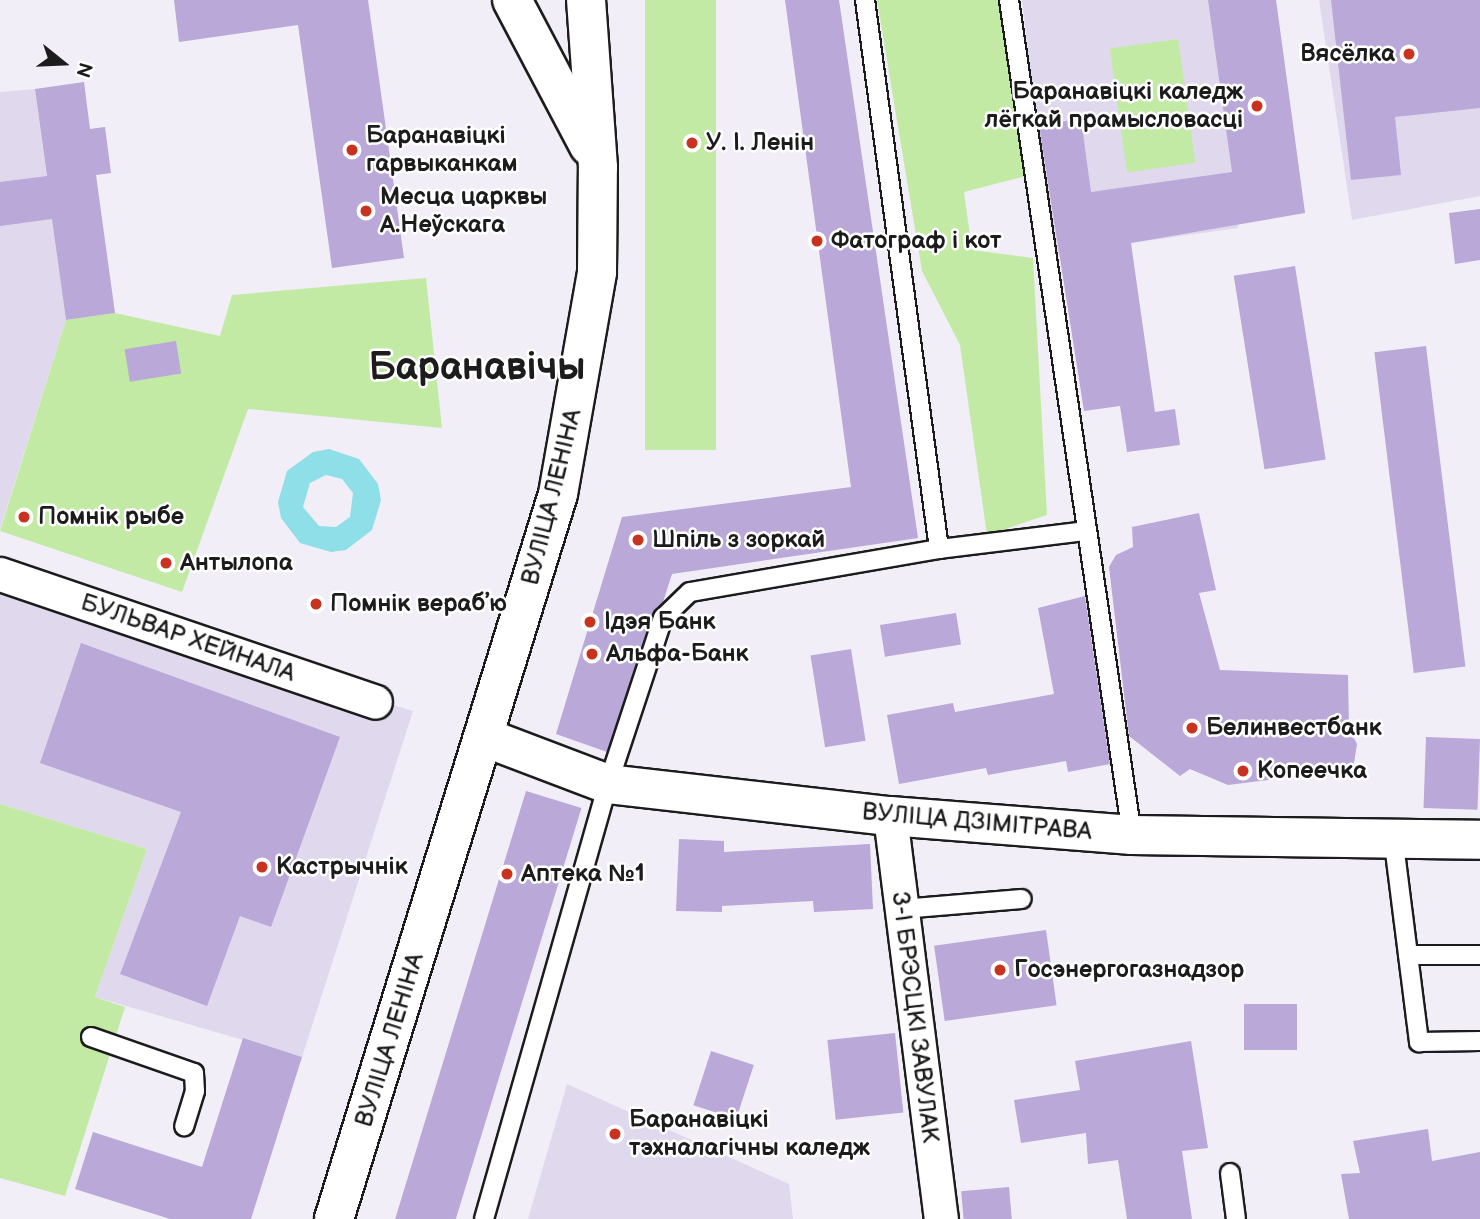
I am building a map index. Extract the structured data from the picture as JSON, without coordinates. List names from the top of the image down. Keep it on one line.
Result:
{"streets":{"main road":["ВУЛІЦА ЛЕНІНА","ВУЛІЦА ДЗІМІТРАВА"],"street":["БУЛЬВАР ХЕЙНАЛА","3-І БРЭСЦКІ ЗАВУЛАК"]},"crossings":[["ВУЛІЦА ЛЕНІНА","ВУЛІЦА ДЗІМІТРАВА"],["ВУЛІЦА ДЗІМІТРАВА","3-І БРЭСЦКІ ЗАВУЛАК"]],"districts":["Баранавічы"],"places":["Вясёлка","Баранавіцкі каледж лёгкай прамысловасці","У. І. Ленін","Баранавіцкі гарвыканкам","Месца царквы А.Неўскага","Фатограф і кот","Помнік рыбе","Шпіль з зоркай","Антылопа","Помнік верабʼю","Ідэя Банк","Альфа-Банк","Белинвестбанк","Копеечка","Кастрычнік","Аптека №1","Госэнергогазнадзор","Баранавіцкі тэхналагічны каледж"],"north":"right"}
